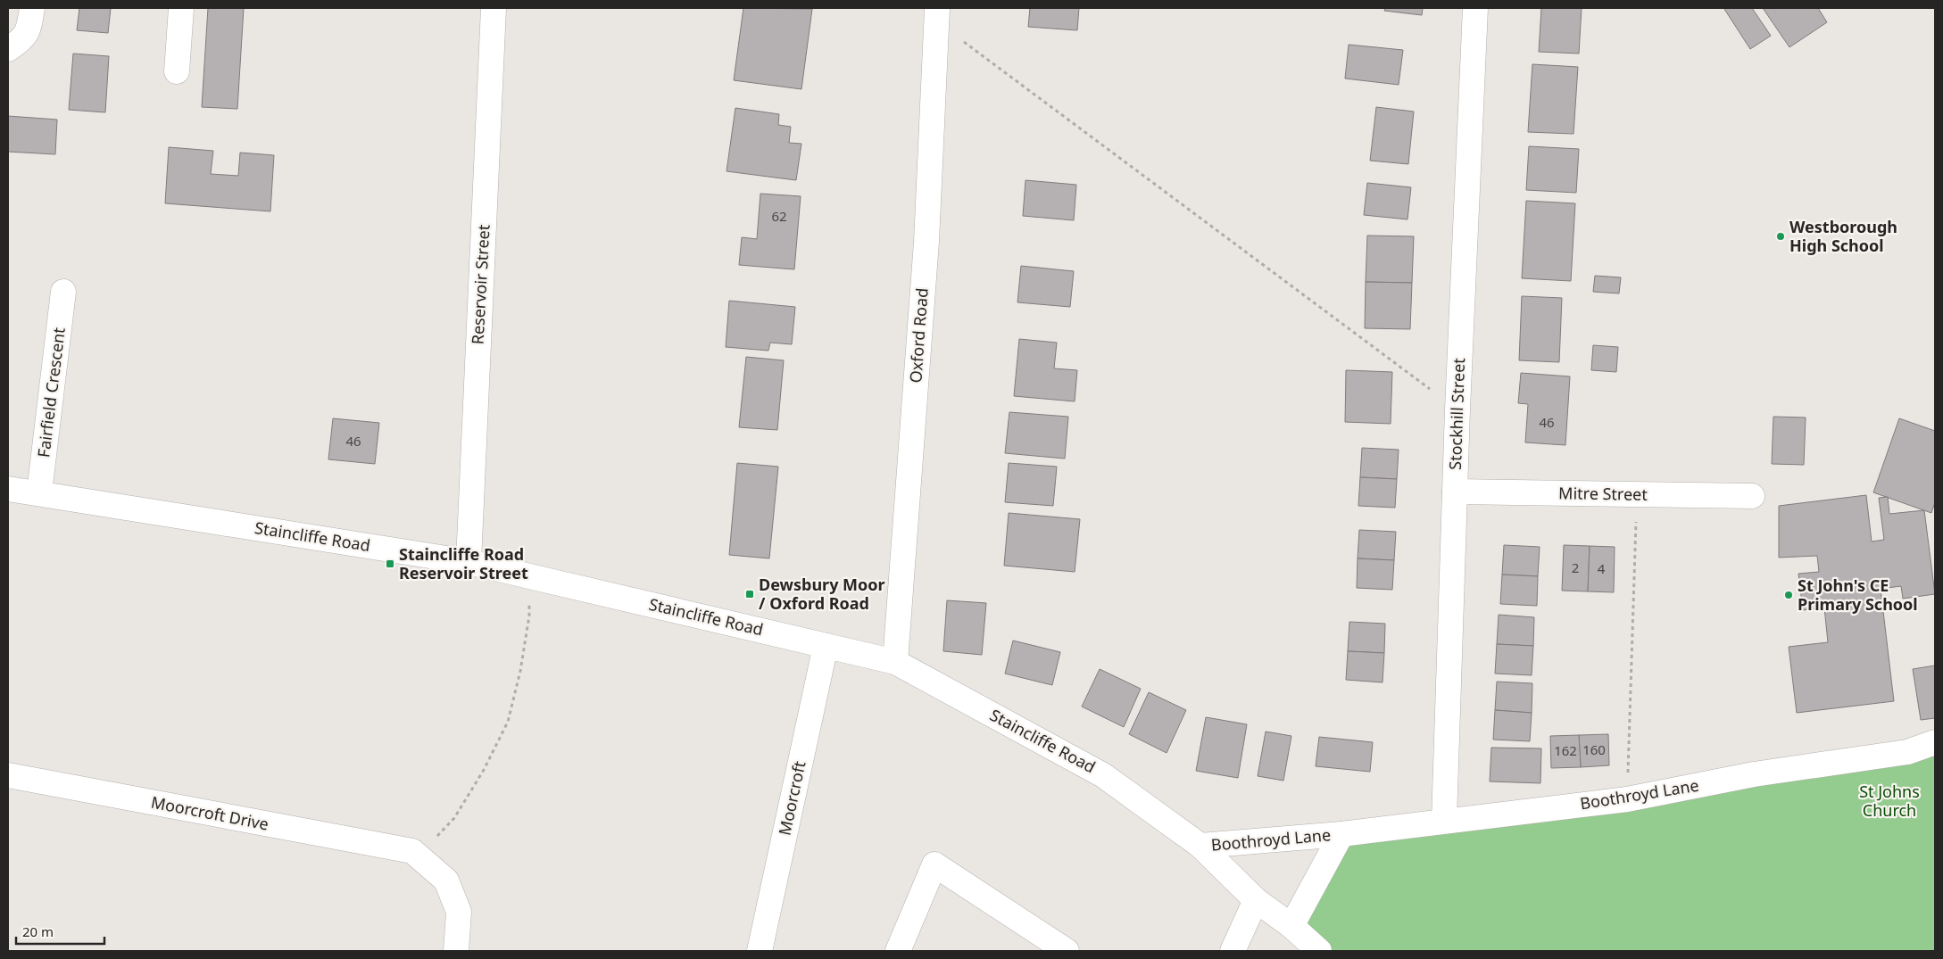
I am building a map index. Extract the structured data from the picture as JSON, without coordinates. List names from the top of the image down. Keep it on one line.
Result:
{"streets":{"street":["Reservoir Street","Oxford Road","Fairfield Crescent","Stockhill Street","Mitre Street","Staincliffe Road","Boothroyd Lane","Moorcroft","Moorcroft Drive"]},"crossings":[["Reservoir Street","Staincliffe Road"],["Oxford Road","Staincliffe Road"],["Fairfield Crescent","Staincliffe Road"],["Stockhill Street","Mitre Street"],["Stockhill Street","Boothroyd Lane"],["Staincliffe Road","Boothroyd Lane"],["Staincliffe Road","Moorcroft"]],"parks":["St Johns Church"],"places":{"other":["Westborough High School","St John's CE Primary School"],"transit":["Staincliffe Road Reservoir Street","Dewsbury Moor / Oxford Road"]},"house_numbers":["62","46","46","2","4","160","162"],"scale_bar":"20 m"}
